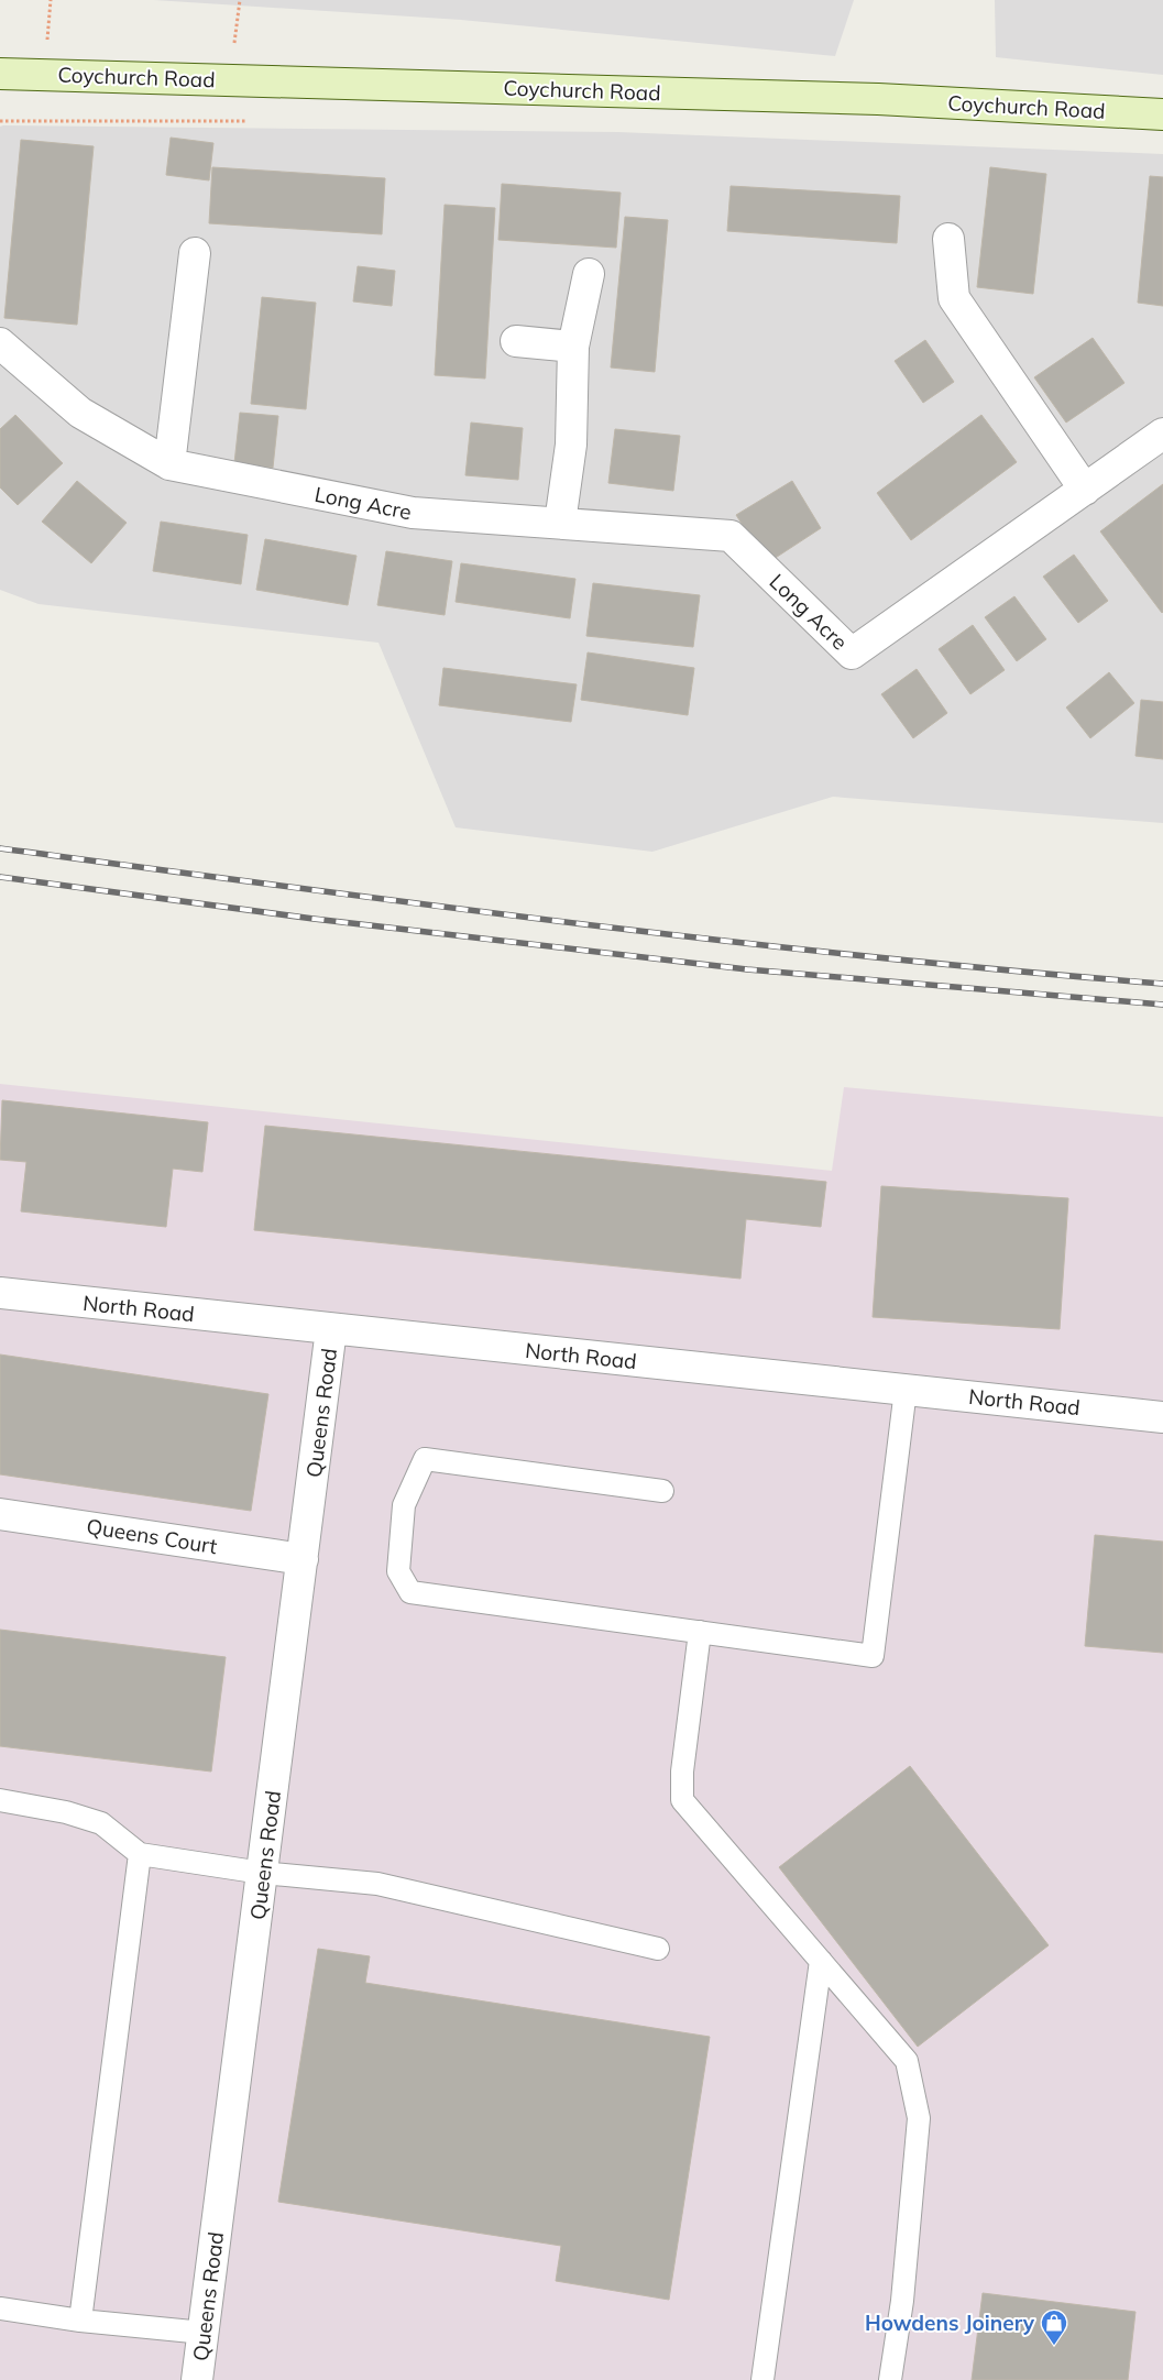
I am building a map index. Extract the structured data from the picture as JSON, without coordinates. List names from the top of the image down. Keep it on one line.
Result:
{"streets":{"main road":["Coychurch Road"],"street":["Long Acre","North Road","Queens Road","Queens Court"]},"crossings":[["North Road","Queens Road"],["Queens Road","Queens Court"]],"places":{"shop":["Howdens Joinery"]}}
